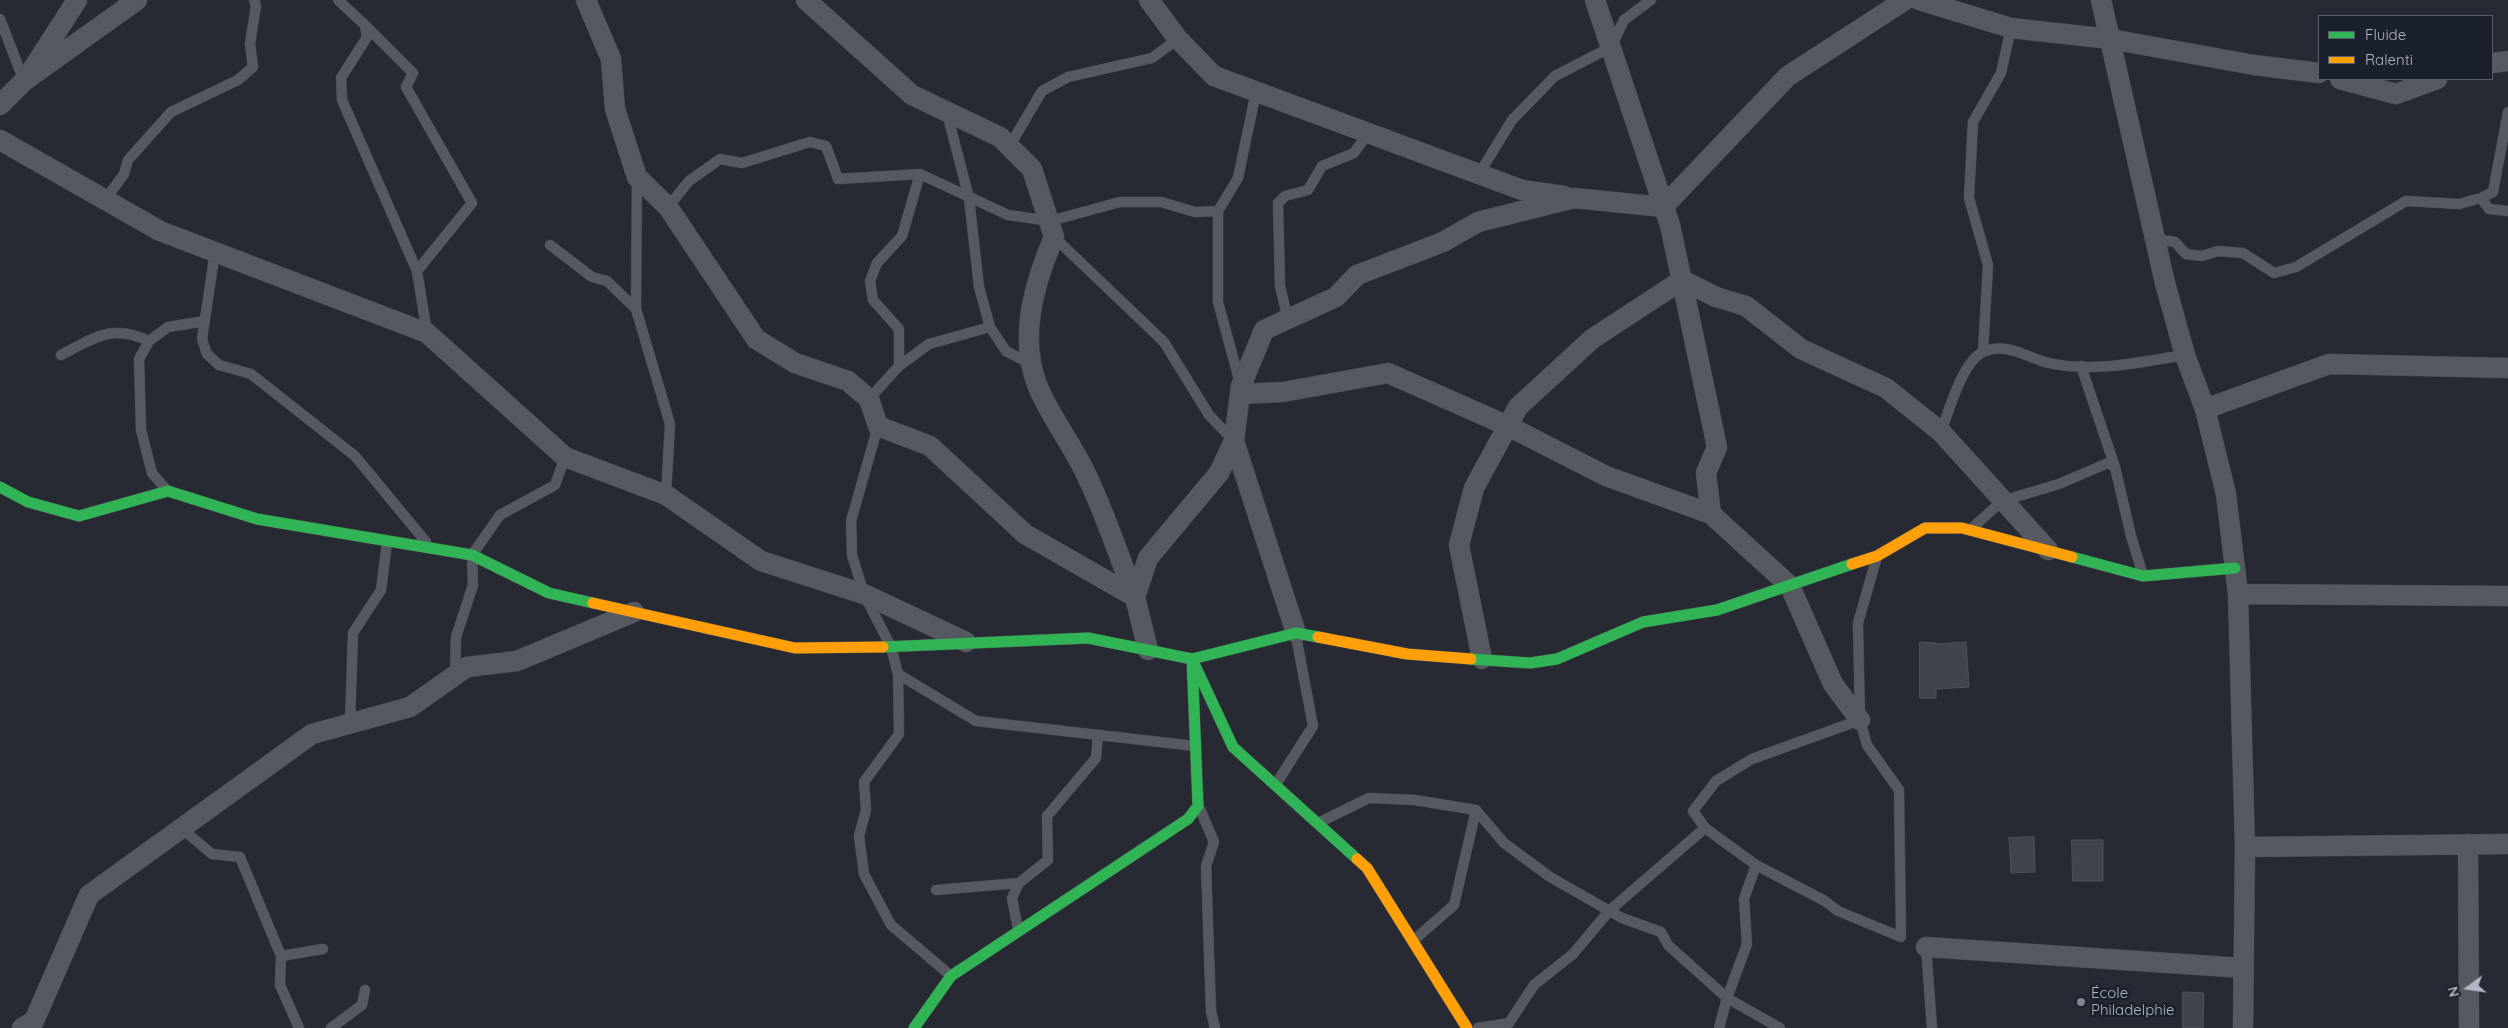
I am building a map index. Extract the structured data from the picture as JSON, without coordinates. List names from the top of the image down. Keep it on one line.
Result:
{"places":["École Philadelphie"],"legend":["Fluide","Ralenti"],"north":"left"}
